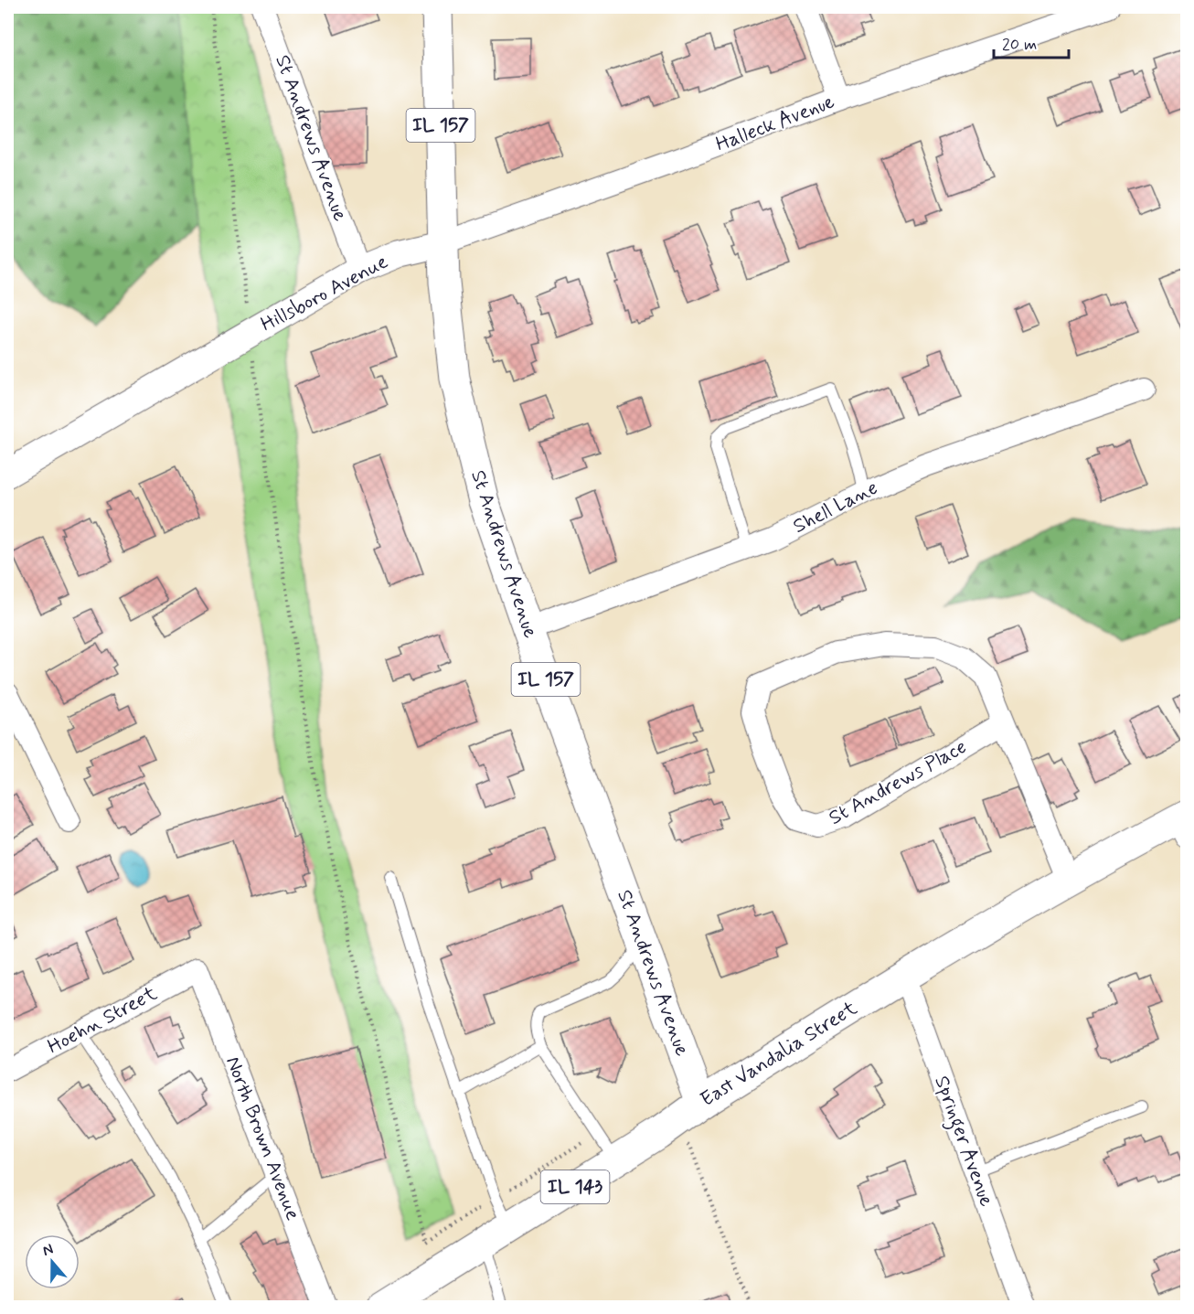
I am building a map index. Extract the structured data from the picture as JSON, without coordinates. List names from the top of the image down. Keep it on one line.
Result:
{"streets":{"main road":["IL 157","St Andrews Avenue","East Vandalia Street","IL 143"],"street":["Halleck Avenue","Hillsboro Avenue","Shell Lane","St Andrews Place","Hoehn Street","North Brown Avenue","Springer Avenue"]},"crossings":[["Halleck Avenue","IL 157"],["Halleck Avenue","St Andrews Avenue"],["Halleck Avenue","Hillsboro Avenue"],["IL 157","St Andrews Avenue"],["IL 157","Hillsboro Avenue"],["St Andrews Avenue","Hillsboro Avenue"],["St Andrews Avenue","Shell Lane"],["St Andrews Avenue","East Vandalia Street"],["St Andrews Place","East Vandalia Street"],["Hoehn Street","North Brown Avenue"],["East Vandalia Street","Springer Avenue"]],"scale_bar":"20 m","north":"top"}
